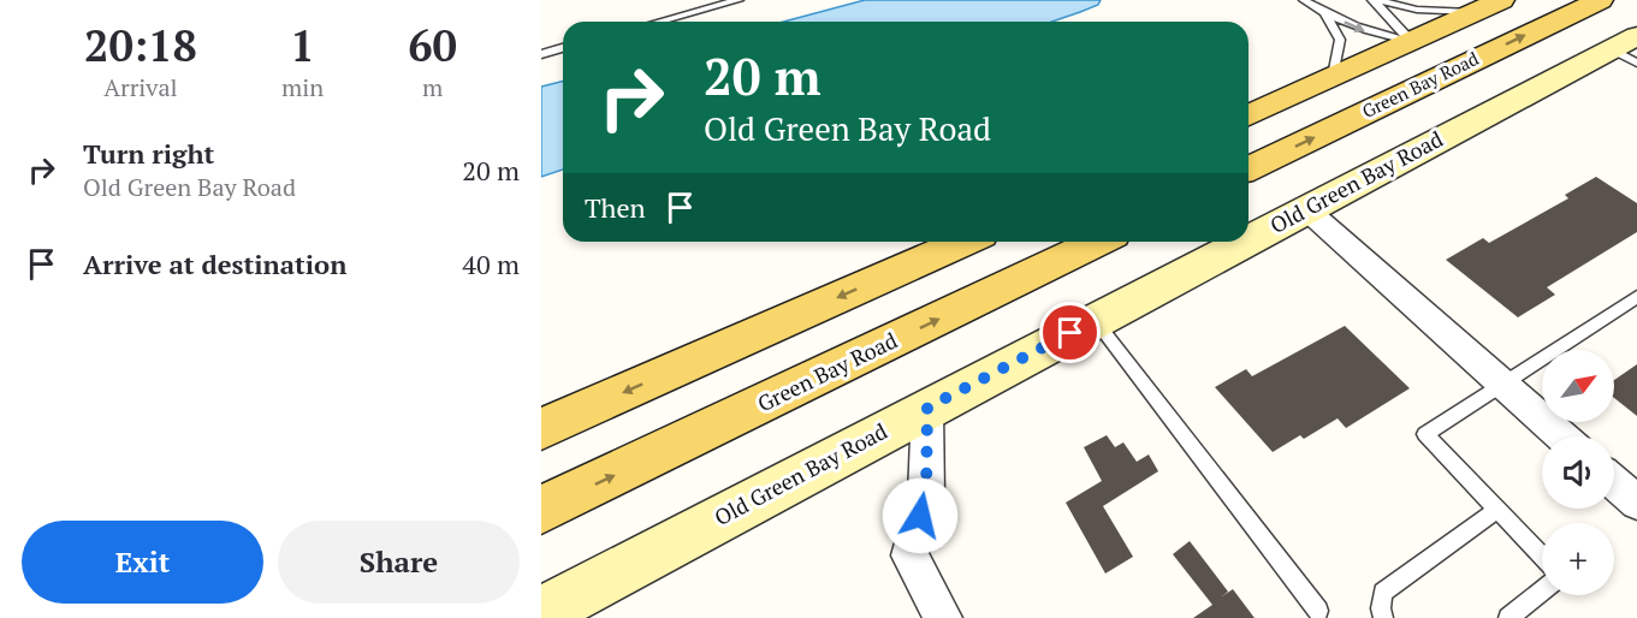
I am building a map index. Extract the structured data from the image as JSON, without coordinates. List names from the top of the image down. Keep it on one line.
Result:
{"streets":{"main road":["Green Bay Road"],"street":["Old Green Bay Road"]},"north":"top right","page":{"eta":["20:18","Arrival","1","min","60","m"],"turn":["20 m","Old Green Bay Road"],"list":[{"name":"Turn right","note":"Old Green Bay Road","value":"20 m"},{"name":"Arrive at destination","value":"40 m"}],"then":"Then","map_buttons":"+","buttons":["Exit","Share"]}}
